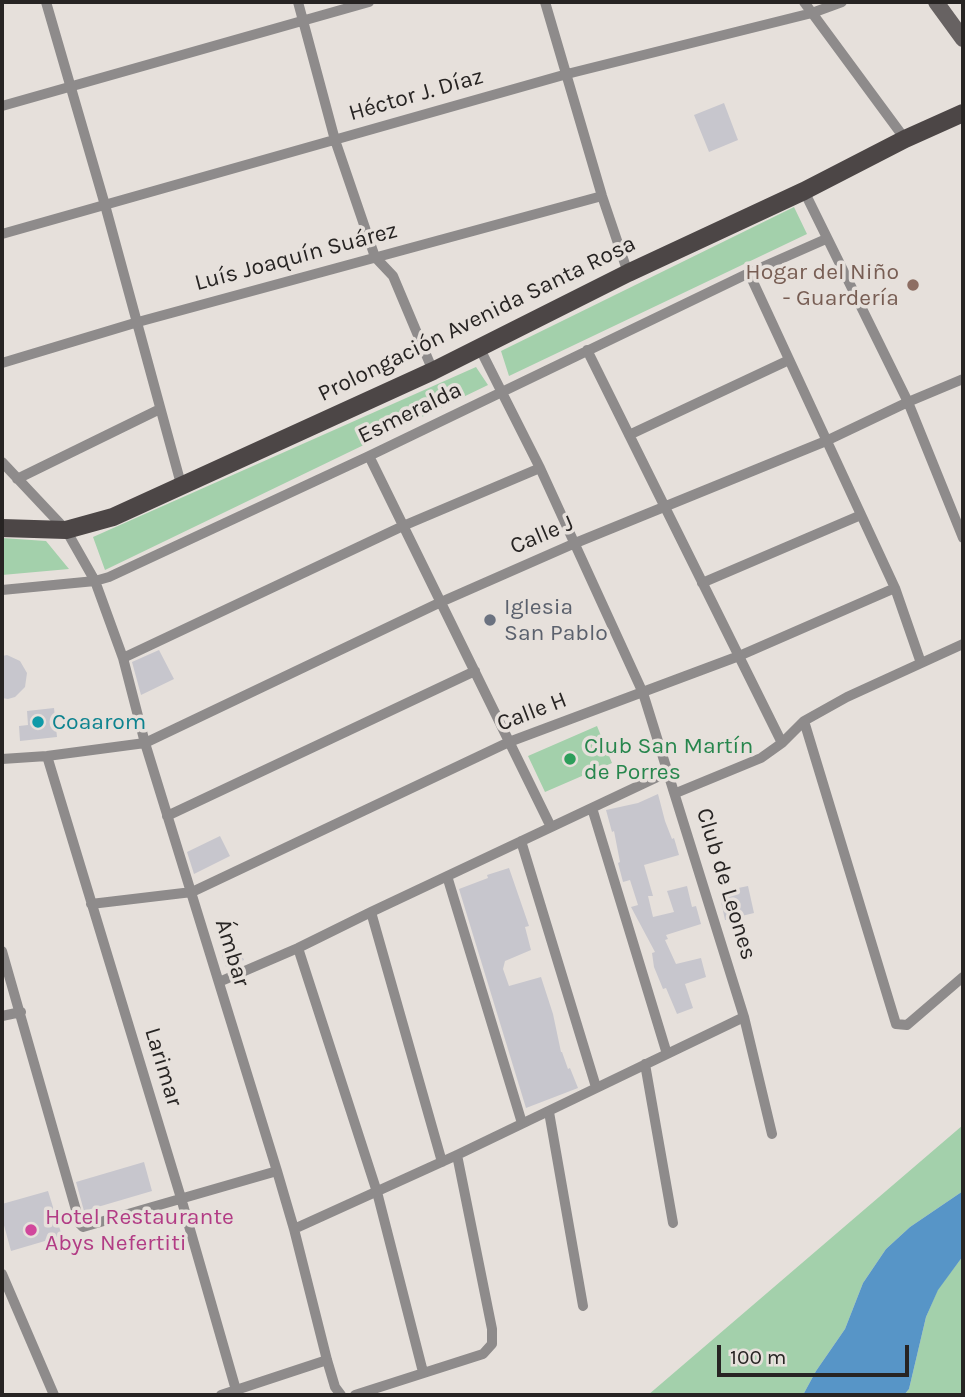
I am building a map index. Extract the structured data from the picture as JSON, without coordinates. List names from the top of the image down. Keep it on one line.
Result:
{"streets":{"main road":["Prolongación Avenida Santa Rosa"],"street":["Héctor J. Díaz","Luís Joaquín Suárez","Esmeralda","Calle J","Calle H","Club de Leones","Ámbar","Larimar"]},"crossings":[["Prolongación Avenida Santa Rosa","Club de Leones"],["Prolongación Avenida Santa Rosa","Ámbar"],["Esmeralda","Club de Leones"],["Esmeralda","Ámbar"],["Calle J","Club de Leones"],["Calle J","Ámbar"],["Calle J","Larimar"],["Calle H","Club de Leones"],["Calle H","Ámbar"],["Calle H","Larimar"]],"places":["Hogar del Niño - Guardería","Iglesia San Pablo","Coaarom","Club San Martín de Porres","Hotel Restaurante Abys Nefertiti"],"scale_bar":"100 m"}
